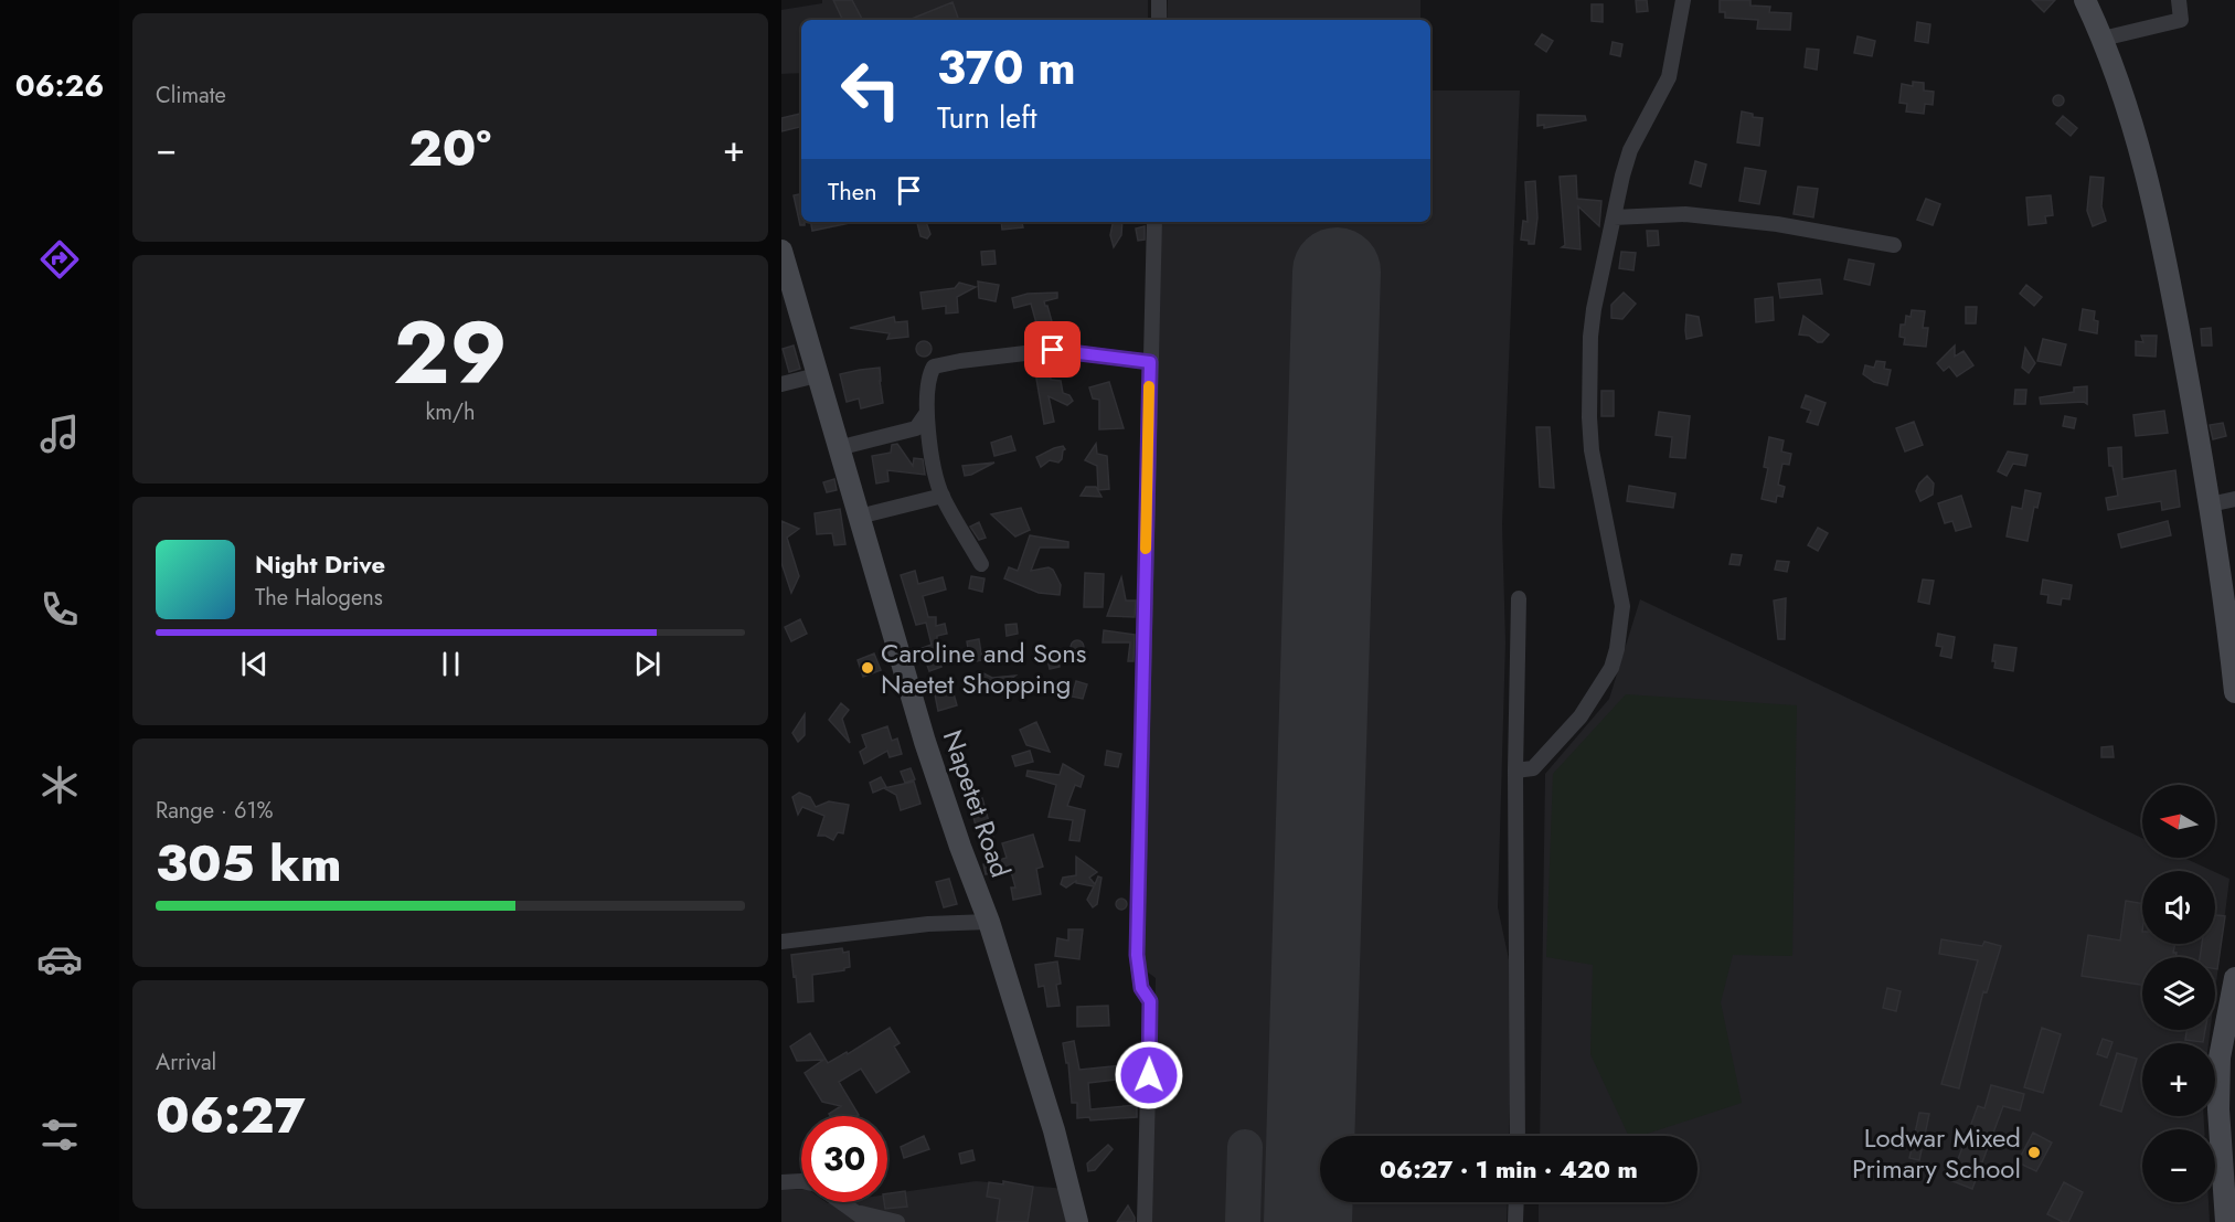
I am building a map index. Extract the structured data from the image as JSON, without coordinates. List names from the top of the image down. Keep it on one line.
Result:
{"streets":{"main road":["Napetet Road"]},"places":["Caroline and Sons Naetet Shopping","Lodwar Mixed Primary School"],"north":"left","page":{"tabs":"06:26","tile":["Climate",["29","km/h"],["Range · 61%","305 km"],["Arrival","06:27"]],"turn":["370 m","Turn left"],"heat":["−","20°","+"],"then":"Then","song":["Night Drive","The Halogens"],"map_buttons":["+","−"],"limit":"30","trip":"06:27 · 1 min · 420 m"}}
